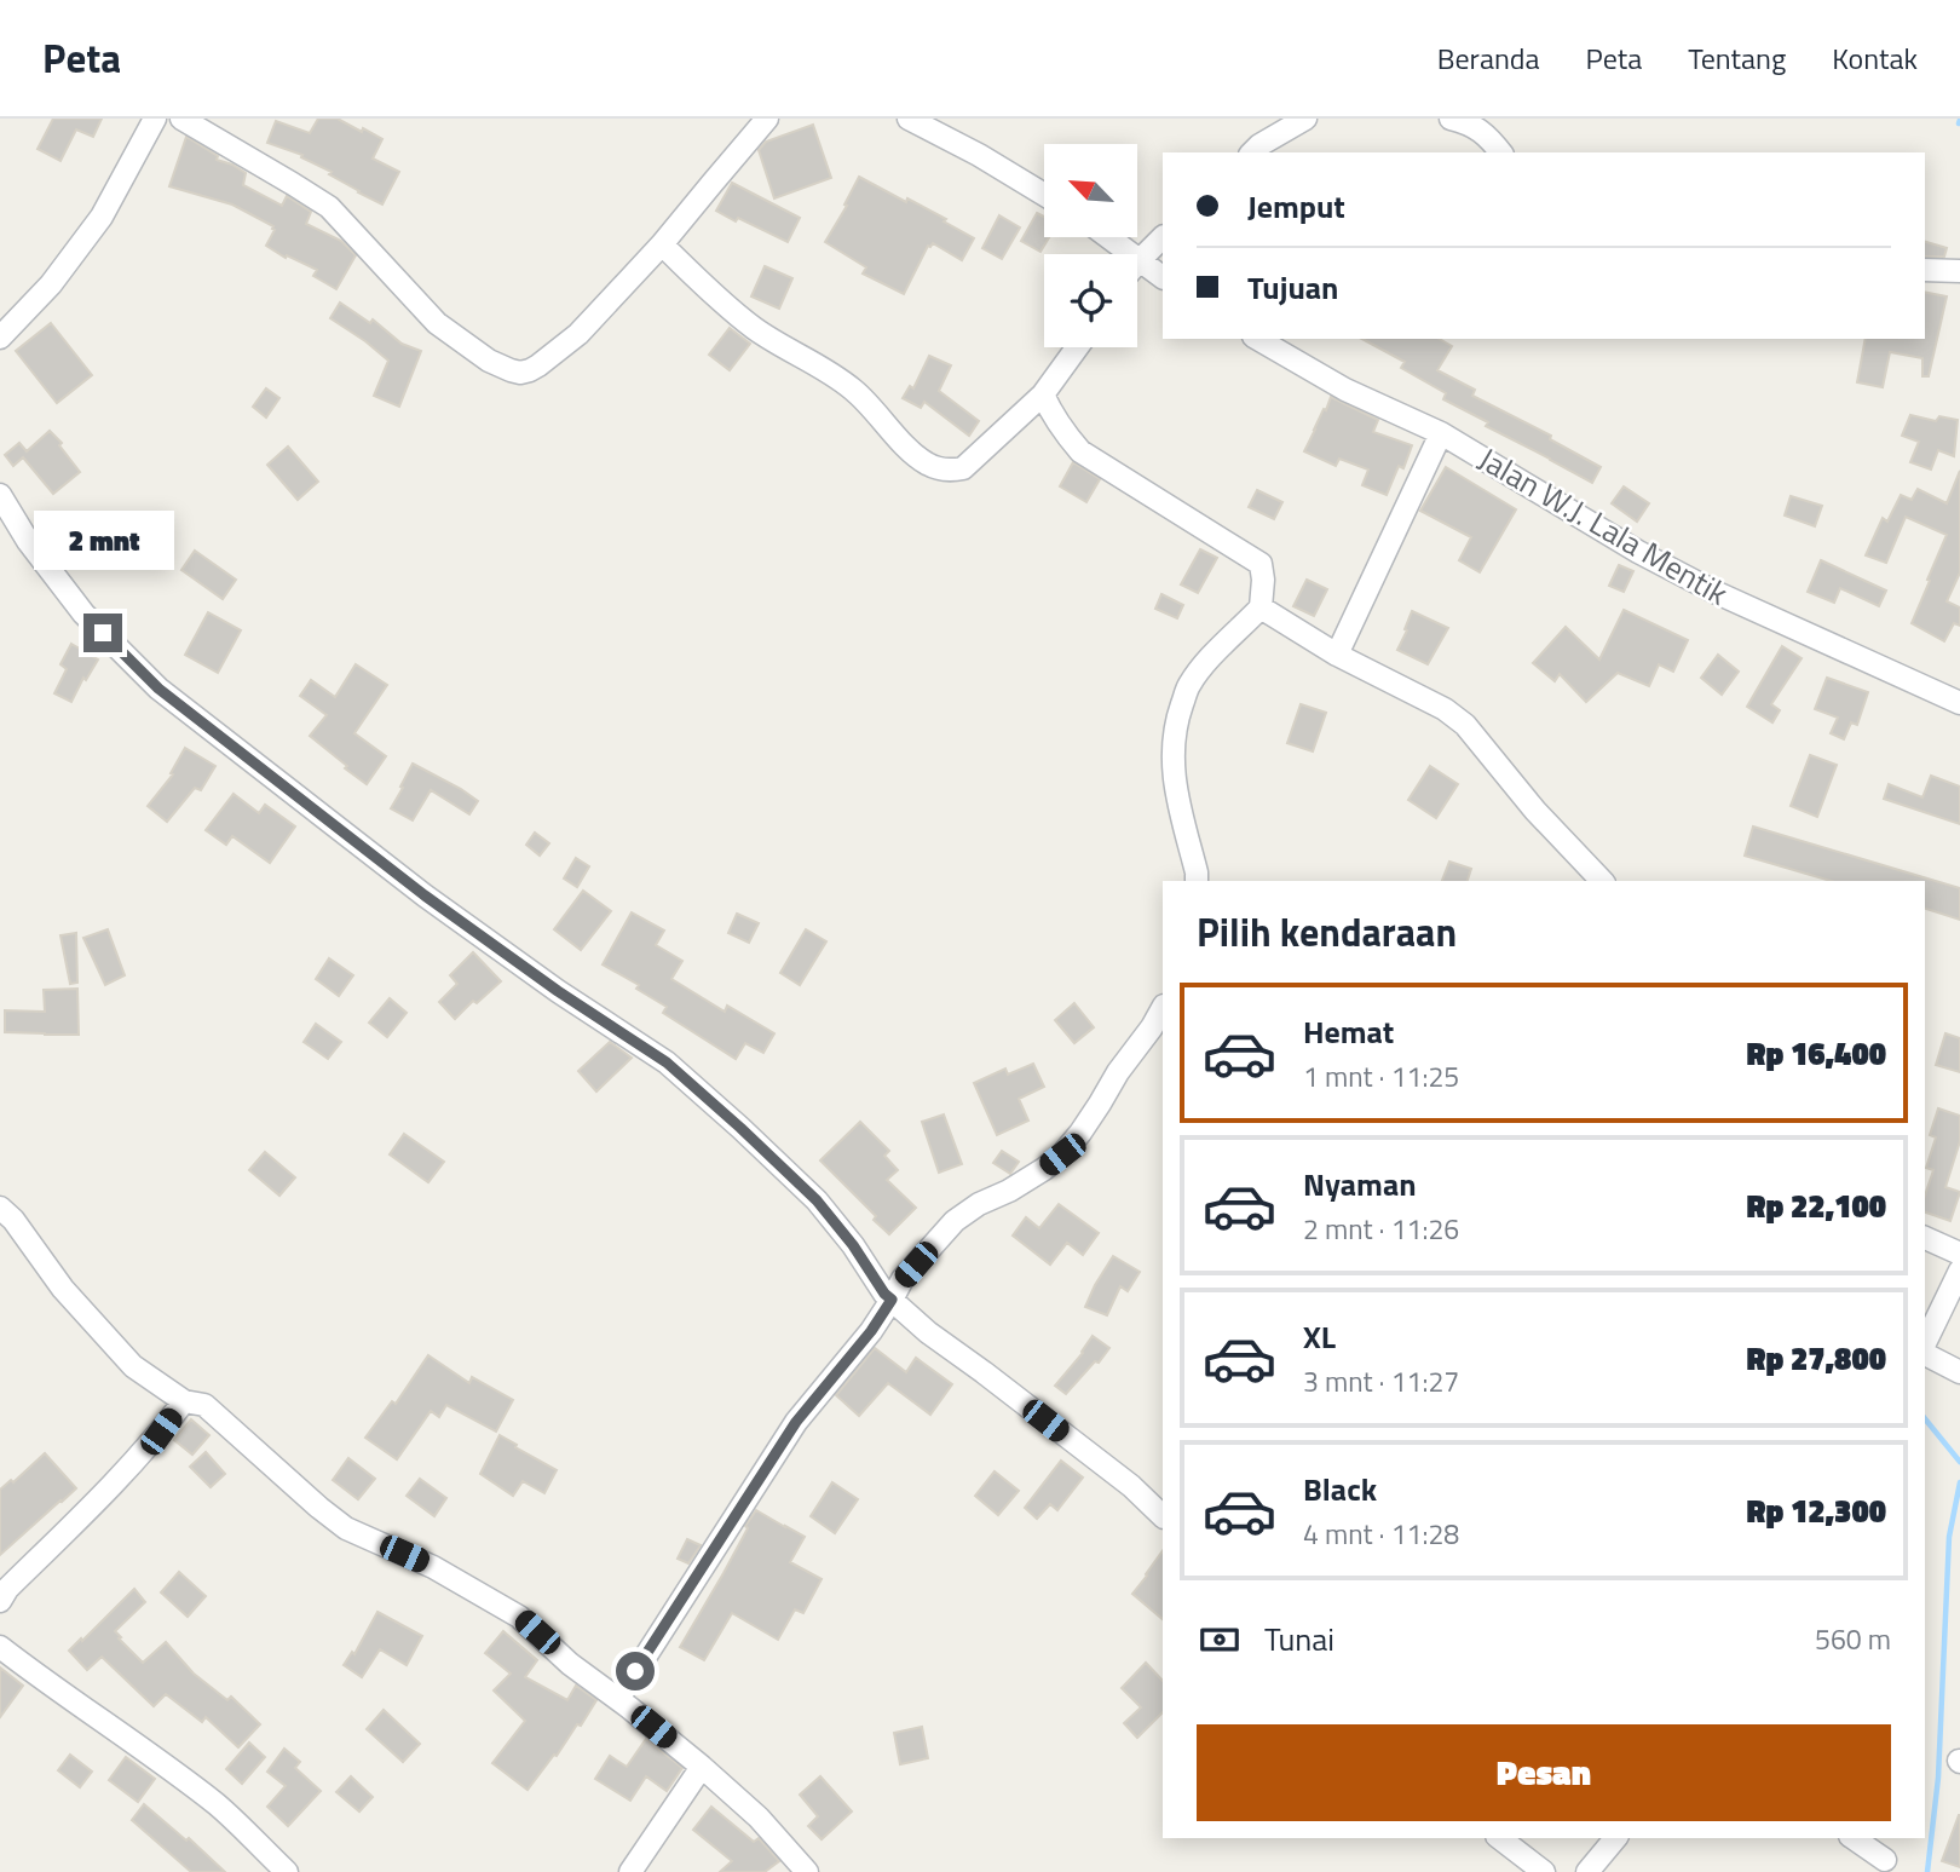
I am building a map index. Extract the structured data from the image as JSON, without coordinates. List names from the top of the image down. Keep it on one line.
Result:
{"streets":{"street":["Jalan W.J. Lala Mentik"]},"north":"top left","page":{"header":"Peta","nav":["Beranda","Peta","Tentang","Kontak"],"banner":["Jemput","Tujuan"],"bubble":"2 mnt","heading":"Pilih kendaraan","list":[{"name":"Hemat","note":"1 mnt · 11:25","value":"Rp 16,400"},{"name":"Nyaman","note":"2 mnt · 11:26","value":"Rp 22,100"},{"name":"XL","note":"3 mnt · 11:27","value":"Rp 27,800"},{"name":"Black","note":"4 mnt · 11:28","value":"Rp 12,300"}],"pay":["Tunai","560 m"],"buttons":"Pesan"}}
